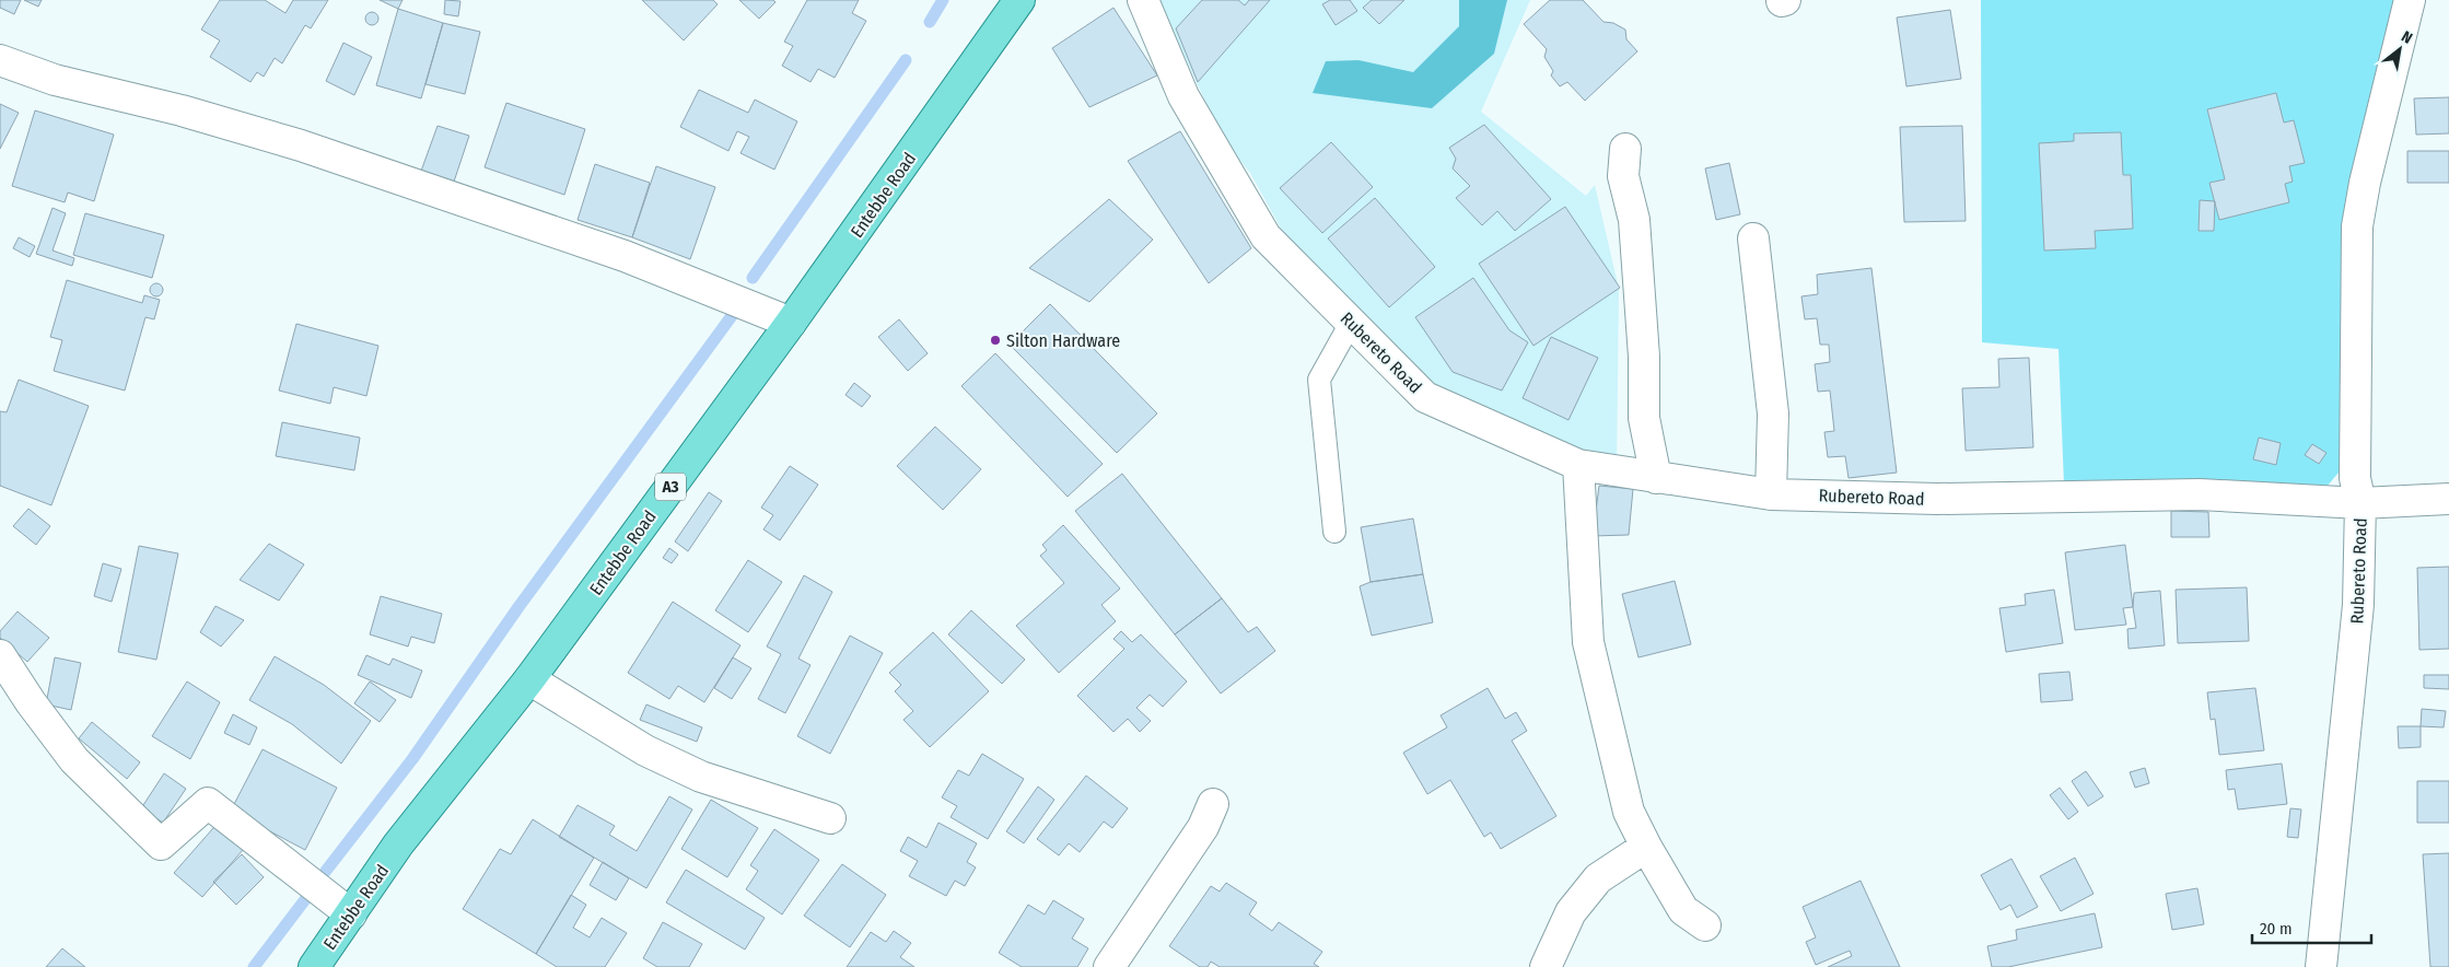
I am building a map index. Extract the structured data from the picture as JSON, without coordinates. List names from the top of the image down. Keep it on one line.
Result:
{"streets":{"main road":["Entebbe Road","A3"],"street":["Rubereto Road"]},"places":["Silton Hardware"],"scale_bar":"20 m","north":"top right"}
